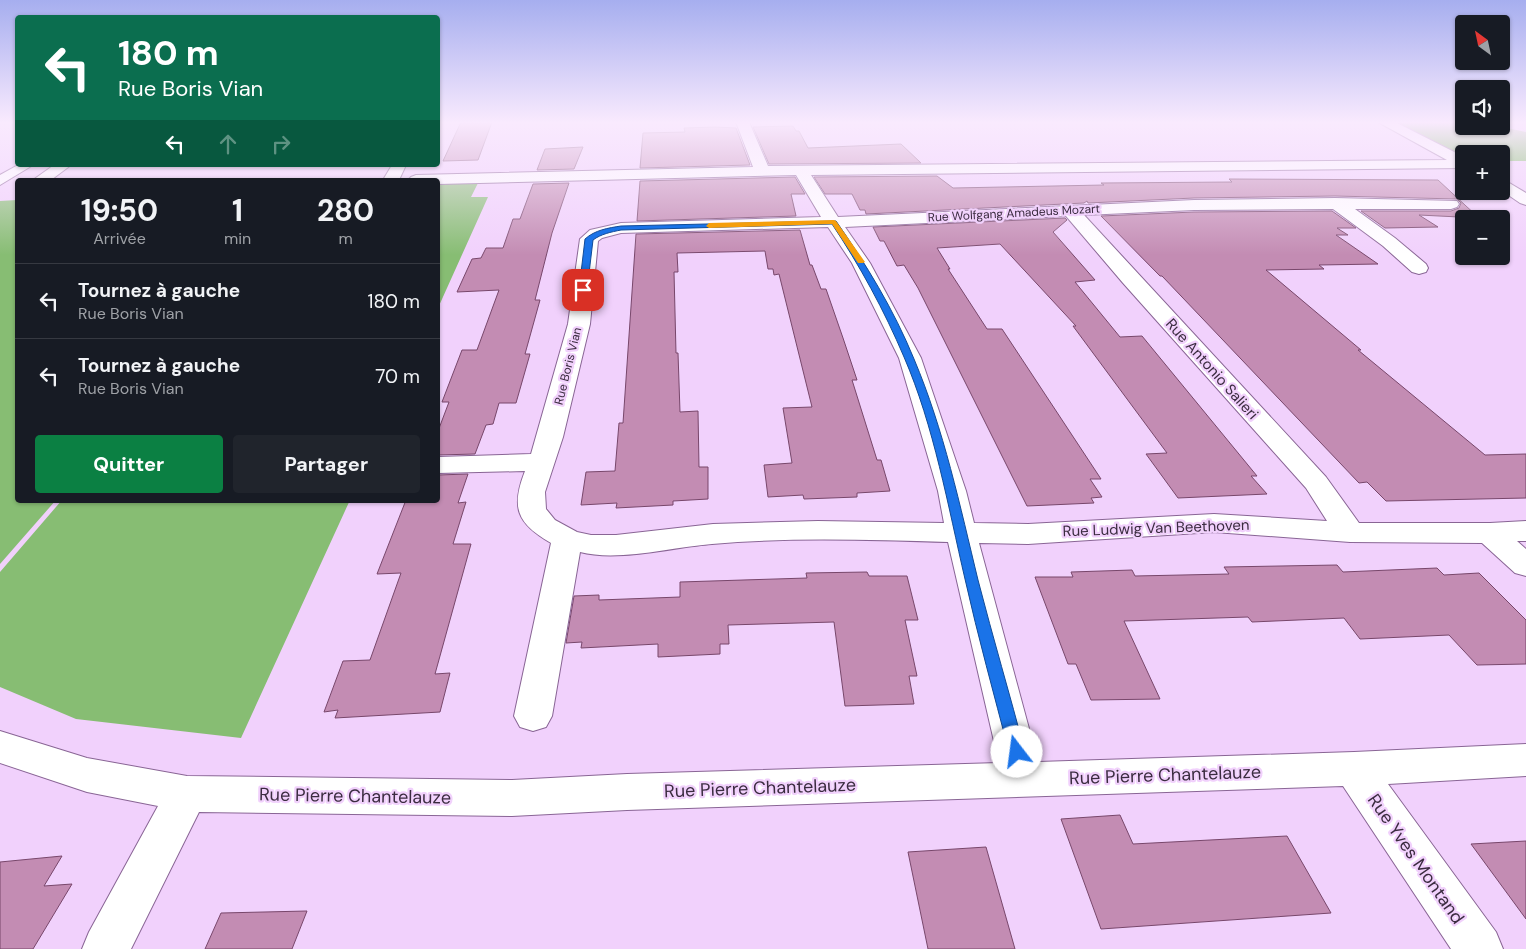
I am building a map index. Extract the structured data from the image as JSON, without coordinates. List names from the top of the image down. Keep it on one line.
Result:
{"streets":{"street":["Rue Wolfgang Amadeus Mozart","Rue Boris Vian","Rue Antonio Salieri","Rue Ludwig Van Beethoven","Rue Pierre Chantelauze","Rue Yves Montand"]},"crossings":[["Rue Wolfgang Amadeus Mozart","Rue Boris Vian"],["Rue Wolfgang Amadeus Mozart","Rue Antonio Salieri"],["Rue Boris Vian","Rue Ludwig Van Beethoven"],["Rue Antonio Salieri","Rue Ludwig Van Beethoven"],["Rue Pierre Chantelauze","Rue Yves Montand"]],"north":"top left","page":{"map_buttons":["+","−"],"turn":["180 m","Rue Boris Vian"],"eta":["19:50","Arrivée","1","min","280","m"],"list":[{"name":"Tournez à gauche","note":"Rue Boris Vian","value":"180 m"},{"name":"Tournez à gauche","note":"Rue Boris Vian","value":"70 m"}],"buttons":["Quitter","Partager"]}}
